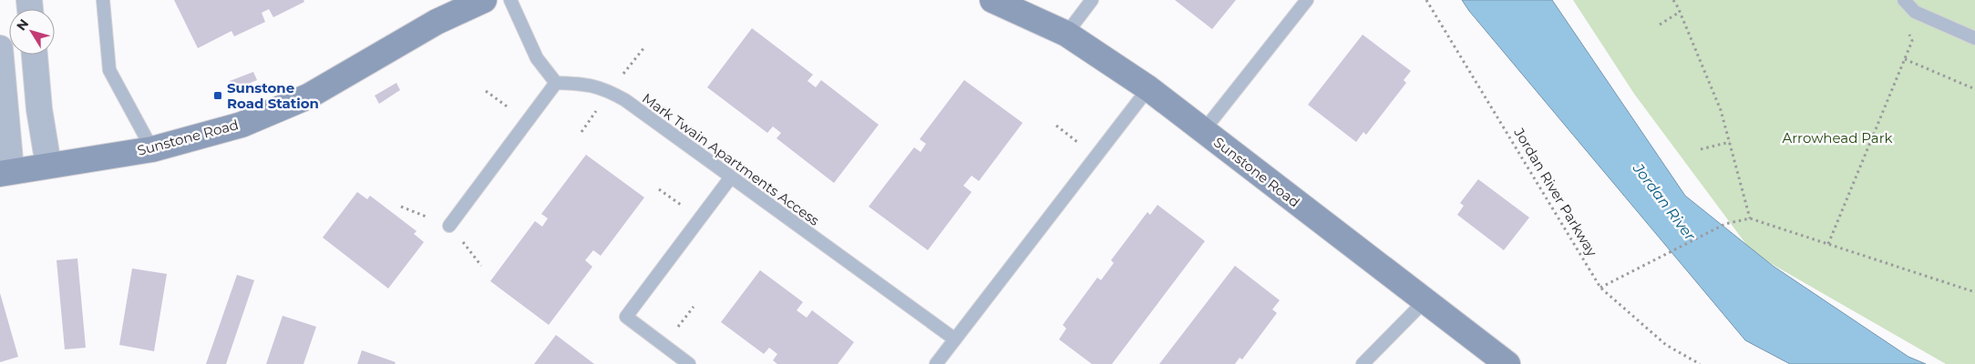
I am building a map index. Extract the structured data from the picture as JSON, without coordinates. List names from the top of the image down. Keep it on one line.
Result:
{"streets":{"street":["Sunstone Road"],"lane":["Mark Twain Apartments Access"],"path":["Jordan River Parkway"]},"water":["Jordan River"],"parks":["Arrowhead Park"],"places":{"transit":["Sunstone Road Station"]},"north":"top left"}
